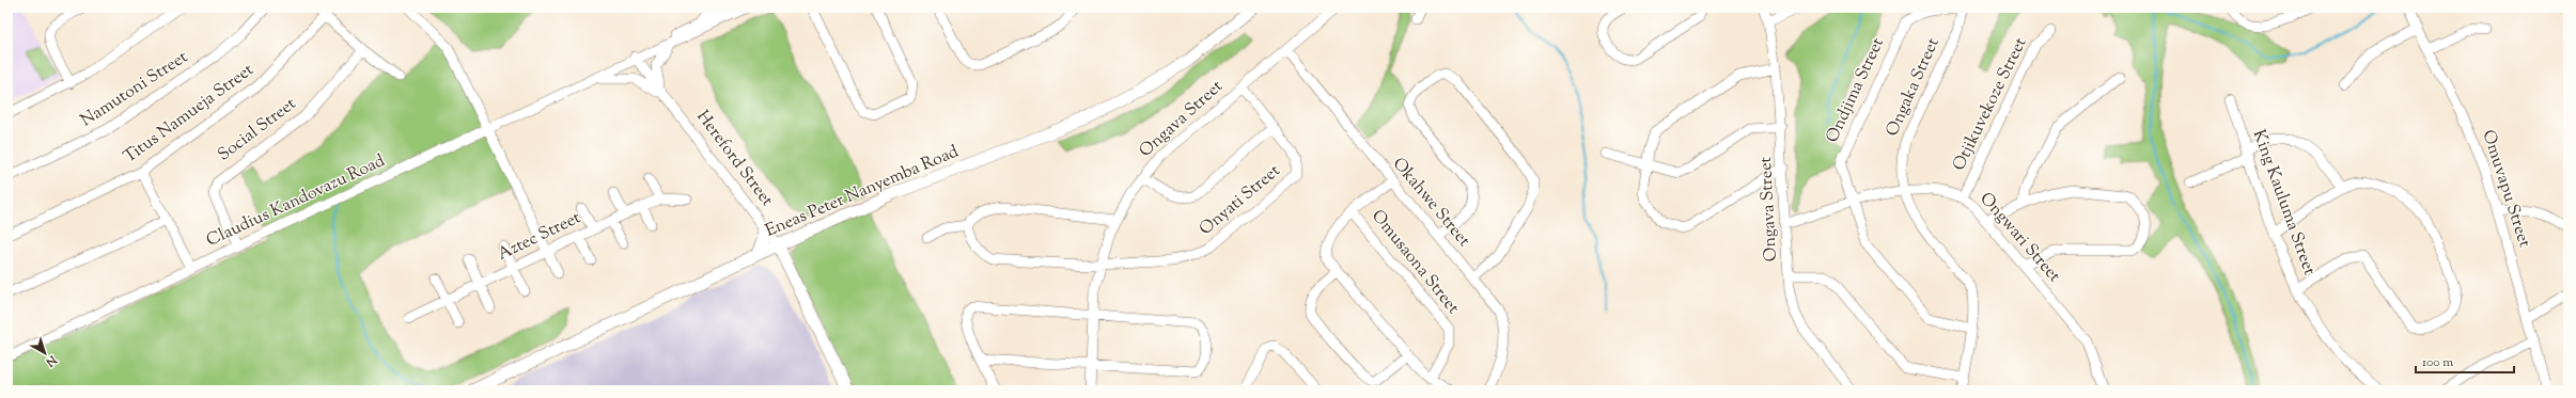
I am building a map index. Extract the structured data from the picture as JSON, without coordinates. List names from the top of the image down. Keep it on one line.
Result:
{"streets":{"main road":["Hereford Street","Eneas Peter Nanyemba Road"],"street":["Ongaka Street","Namutoni Street","Ondjima Street","Otjikuvekoze Street","Titus Namueja Street","Ongava Street","Social Street","Omuvapu Street","Onyati Street","Claudius Kandovazu Road","Okahwe Street","King Kauluma Street","Aztec Street","Ongwari Street","Omusaona Street"]},"crossings":[["Ongaka Street","Ondjima Street"],["Ongaka Street","Ongwari Street"],["Ondjima Street","Ongwari Street"],["Otjikuvekoze Street","Ongwari Street"],["Ongava Street","Onyati Street"],["Ongava Street","Okahwe Street"],["Ongava Street","Ongwari Street"],["Social Street","Claudius Kandovazu Road"],["Hereford Street","Eneas Peter Nanyemba Road"]],"scale_bar":"100 m","north":"bottom right"}
